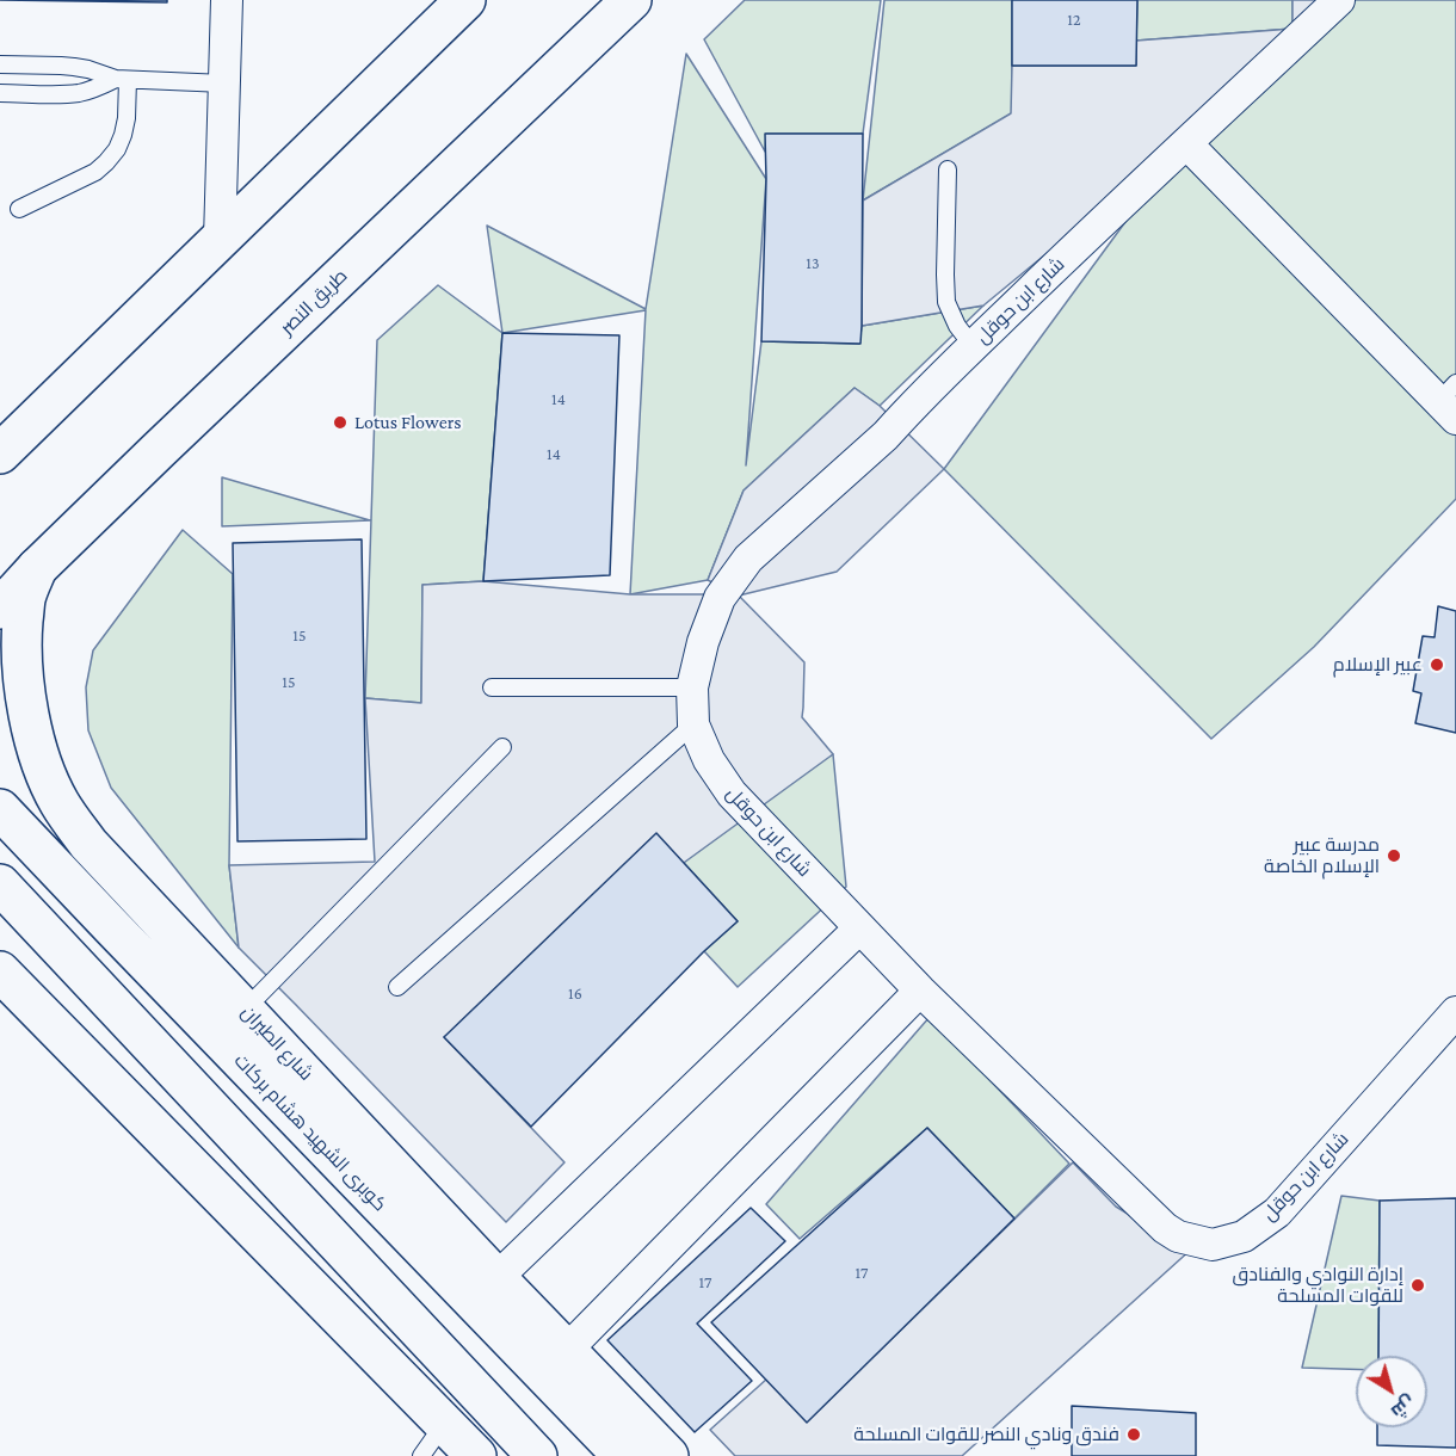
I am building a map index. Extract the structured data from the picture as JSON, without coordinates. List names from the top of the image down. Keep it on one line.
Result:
{"streets":{"main road":["طريق النصر","شارع الطيران","كوبرى الشهيد هشام بركات"],"street":["شارع ابن حوقل"]},"crossings":[["طريق النصر","شارع الطيران"]],"places":["Lotus Flowers","عبير الإسلام","مدرسة عبير الإسلام الخاصة","إدارة النوادي والفنادق للقوات المسلحة","فندق ونادي النصر للقوات المسلحة"],"house_numbers":["12","13","14","14","15","15","16","17","17"],"north":"bottom right"}
